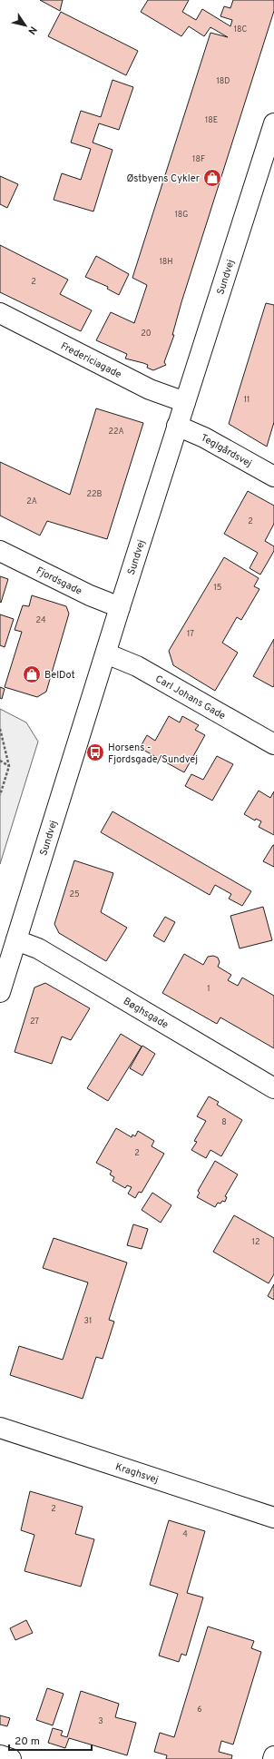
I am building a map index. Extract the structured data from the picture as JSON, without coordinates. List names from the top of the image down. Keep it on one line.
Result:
{"streets":{"street":["Sundvej","Fredericiagade","Teglgårdsvej","Fjordsgade","Carl Johans Gade","Bøghsgade","Kraghsvej"]},"crossings":[["Sundvej","Fredericiagade"],["Sundvej","Teglgårdsvej"],["Sundvej","Fjordsgade"],["Sundvej","Carl Johans Gade"],["Sundvej","Bøghsgade"]],"places":{"shop":["Østbyens Cykler","BelDot"],"bus stop":["Horsens - Fjordsgade/Sundvej"]},"house_numbers":["18C","18D","18E","18F","18G","18H","2","20","11","22A","22B","2A","2","15","24","17","25","1","27","8","2","12","31","2","4","6","3"],"scale_bar":"20 m","north":"bottom right"}
